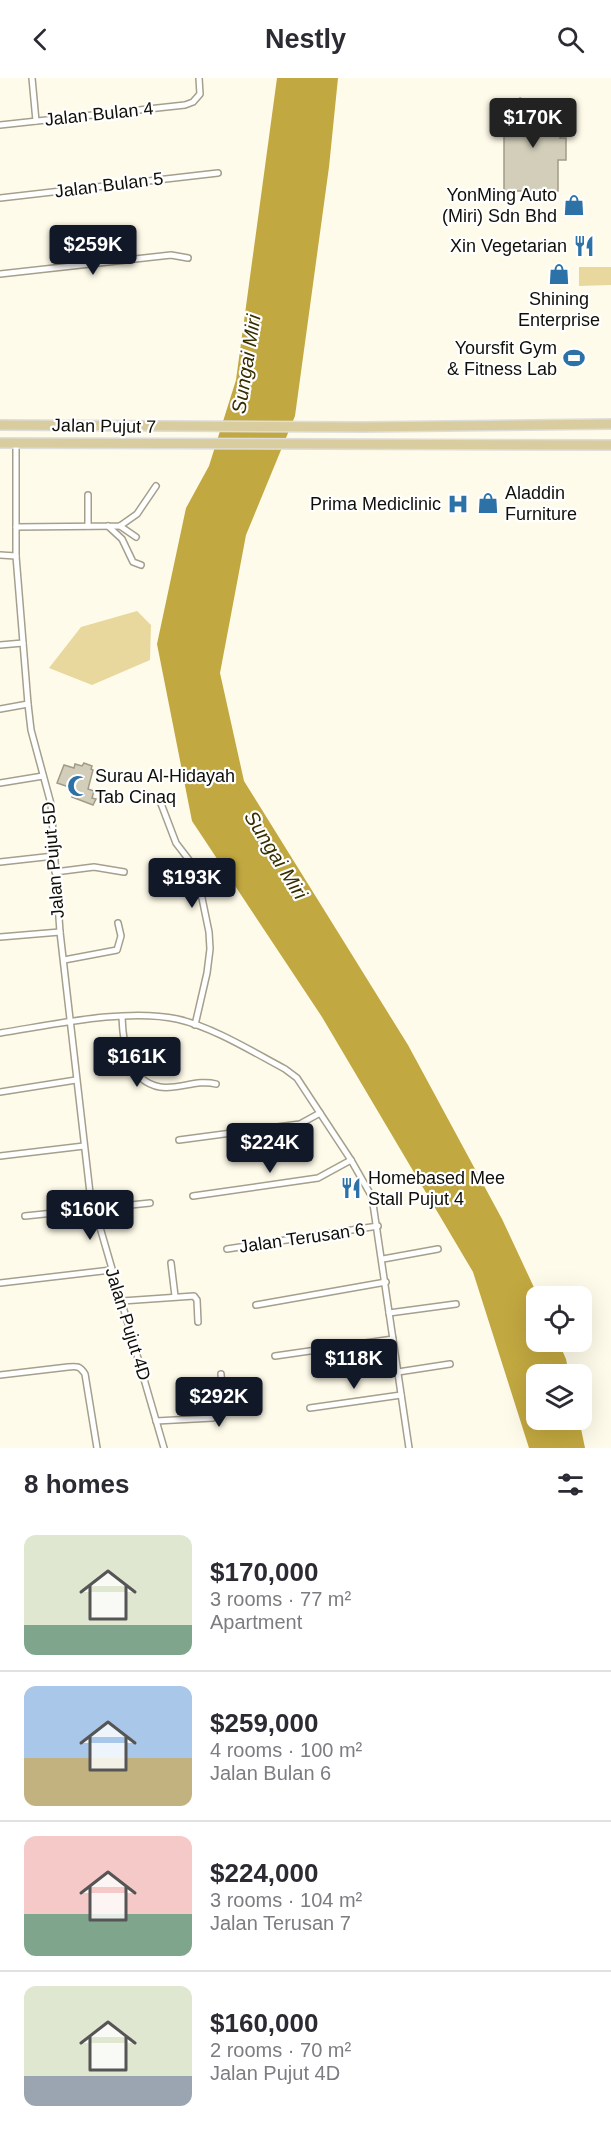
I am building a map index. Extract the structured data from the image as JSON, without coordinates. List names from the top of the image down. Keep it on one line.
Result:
{"streets":{"main road":["Jalan Pujut 7"],"street":["Jalan Bulan 4","Jalan Bulan 5","Jalan Pujut 5D","Jalan Terusan 6","Jalan Pujut 4D"]},"crossings":[["Jalan Pujut 7","Jalan Pujut 5D"],["Jalan Pujut 5D","Jalan Pujut 4D"]],"water":["Sungai Miri"],"places":{"shop":["YonMing Auto (Miri) Sdn Bhd","Shining Enterprise","Aladdin Furniture"],"restaurant":["Xin Vegetarian","Homebased Mee Stall Pujut 4"],"sports":["Yoursfit Gym & Fitness Lab"],"hospital":["Prima Mediclinic"],"mosque":["Surau Al-Hidayah Tab Cinaq"]},"page":{"header":"Nestly","price":["$170K","$259K","$193K","$161K","$224K","$160K","$118K","$292K"],"heading":"8 homes","list":[{"name":"$170,000","note":"3 rooms · 77 m² · Apartment"},{"name":"$259,000","note":"4 rooms · 100 m² · Jalan Bulan 6"},{"name":"$224,000","note":"3 rooms · 104 m² · Jalan Terusan 7"},{"name":"$160,000","note":"2 rooms · 70 m² · Jalan Pujut 4D"}]}}
